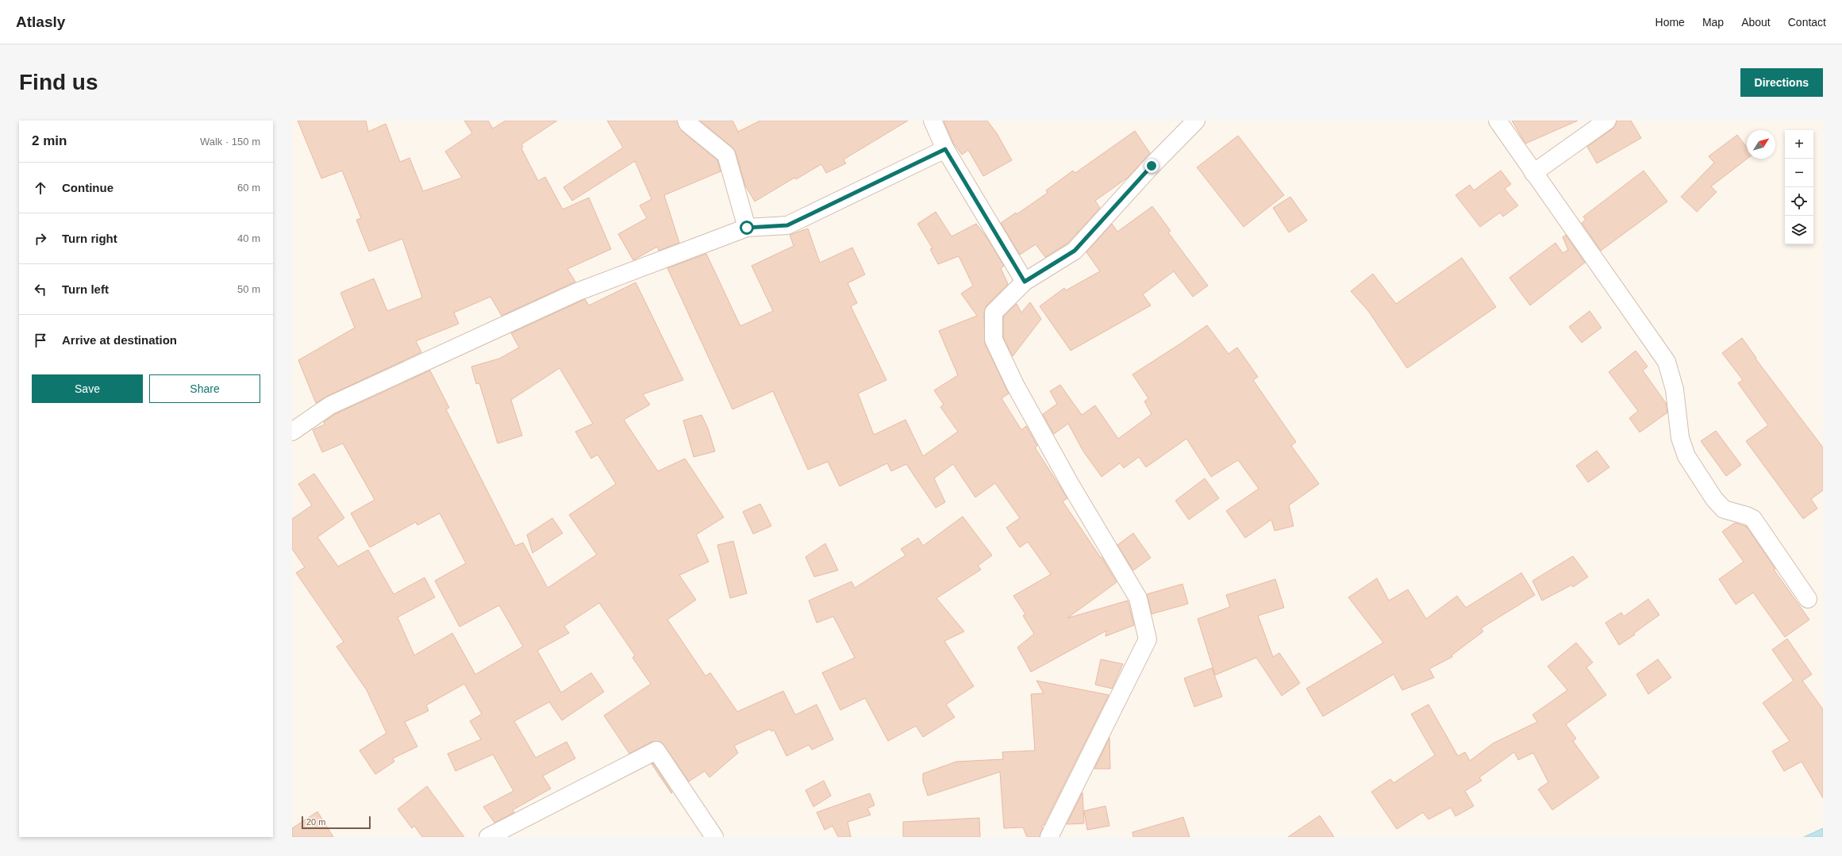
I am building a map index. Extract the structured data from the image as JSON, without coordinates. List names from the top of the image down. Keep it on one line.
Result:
{"scale_bar":"20 m","north":"top right","page":{"header":"Atlasly","nav":["Home","Map","About","Contact"],"buttons":["Directions",["Save","Share"]],"title":"Find us","heading":["2 min","Walk · 150 m"],"map_buttons":["+","−"],"list":[["Continue","60 m"],["Turn right","40 m"],["Turn left","50 m"],"Arrive at destination"],"scale":"20 m"}}
